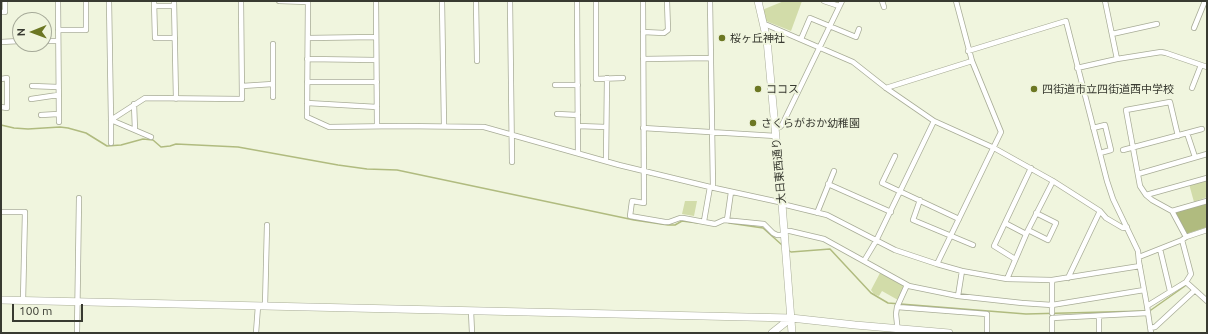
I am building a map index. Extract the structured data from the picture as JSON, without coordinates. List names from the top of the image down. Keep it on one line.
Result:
{"streets":{"street":["大日東西通り"]},"places":["桜ヶ丘神社","ココス","四街道市立四街道西中学校","さくらがおか幼稚園"],"scale_bar":"100 m","north":"left"}
